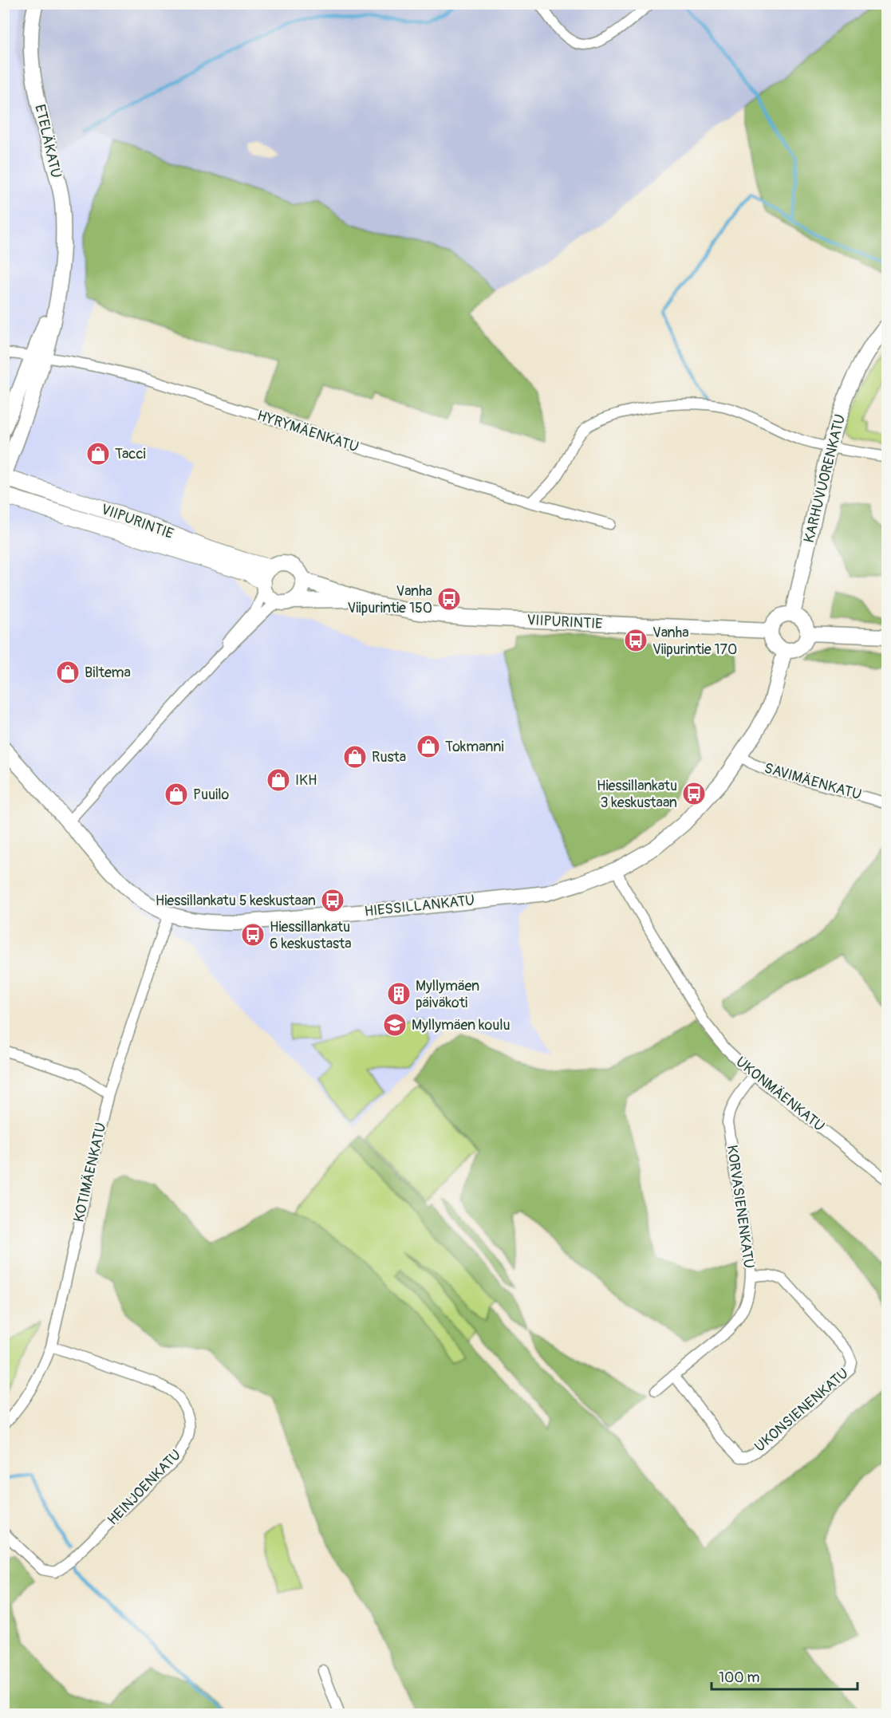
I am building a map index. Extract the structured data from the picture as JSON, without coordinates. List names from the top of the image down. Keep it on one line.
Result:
{"streets":{"main road":["VIIPURINTIE"],"street":["ETELÄKATU","HYRYMÄENKATU","KARHUVUORENKATU","SAVIMÄENKATU","HIESSILLANKATU","UKONMÄENKATU","KOTIMÄENKATU","KORVASIENENKATU","UKONSIENENKATU","HEINJOENKATU"]},"crossings":[["ETELÄKATU","HYRYMÄENKATU"],["ETELÄKATU","VIIPURINTIE"],["KARHUVUORENKATU","VIIPURINTIE"],["KARHUVUORENKATU","HIESSILLANKATU"],["VIIPURINTIE","HIESSILLANKATU"],["SAVIMÄENKATU","HIESSILLANKATU"],["HIESSILLANKATU","UKONMÄENKATU"],["HIESSILLANKATU","KOTIMÄENKATU"],["UKONMÄENKATU","KORVASIENENKATU"],["KOTIMÄENKATU","HEINJOENKATU"],["KORVASIENENKATU","UKONSIENENKATU"]],"places":{"shop":["Tacci","Biltema","Tokmanni","Rusta","IKH","Puuilo"],"bus stop":["Vanha Viipurintie 150","Vanha Viipurintie 170","Hiessillankatu 3 keskustaan","Hiessillankatu 5 keskustaan","Hiessillankatu 6 keskustasta"],"building":["Myllymäen päiväkoti"],"school or university":["Myllymäen koulu"]},"scale_bar":"100 m"}
